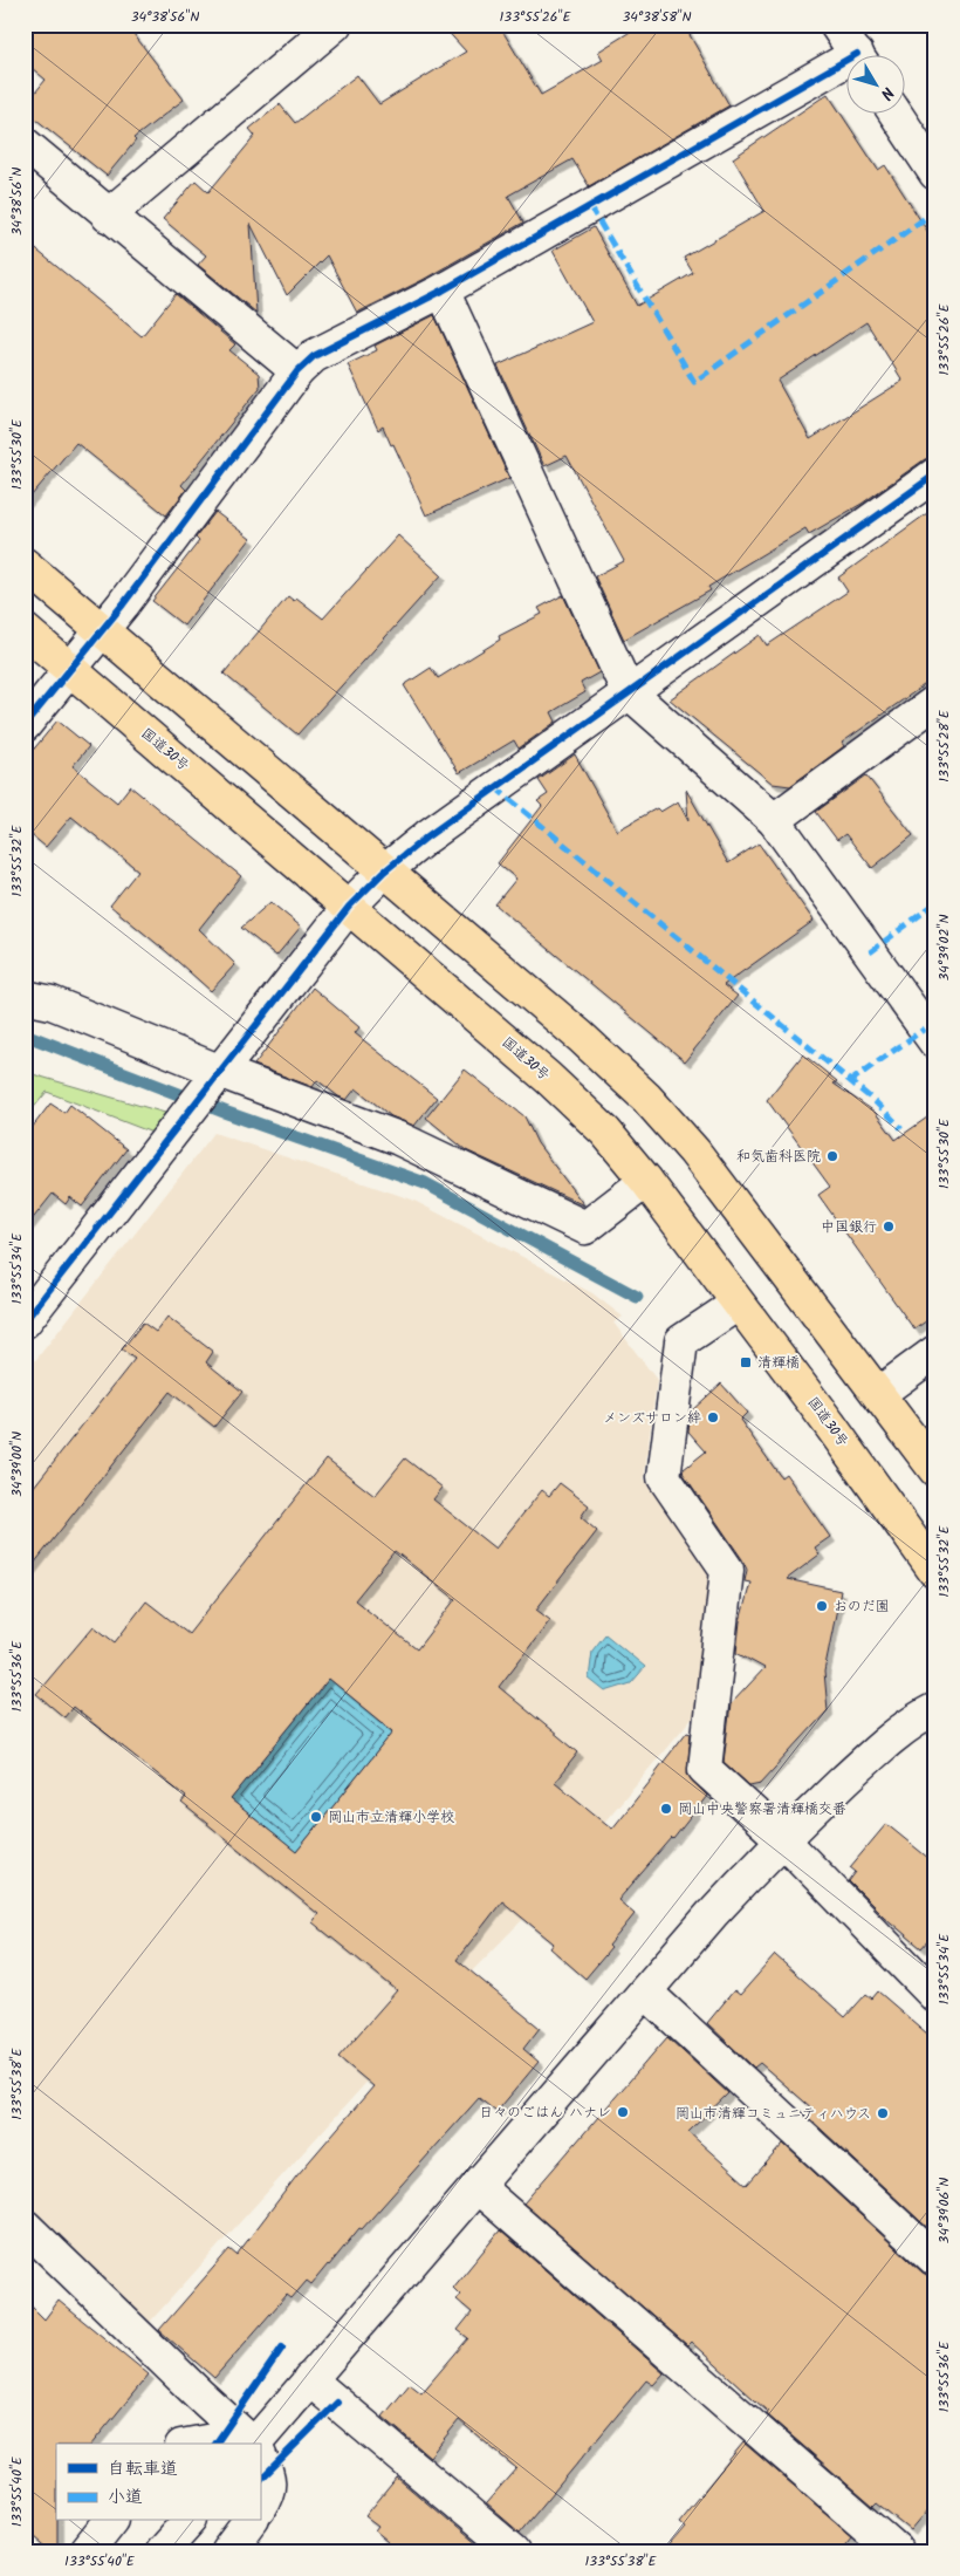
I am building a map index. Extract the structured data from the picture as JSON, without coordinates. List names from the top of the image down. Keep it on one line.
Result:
{"streets":{"highway":["国道30号"]},"places":{"other":["和気歯科医院","中国銀行","メンズサロン絆","おのだ園","岡山中央警察署清輝橋交番","岡山市立清輝小学校","日々のごはん ハナレ","岡山市清輝コミュニティハウス"],"transit":["清輝橋"]},"legend":["自転車道","小道"],"north":"bottom right","coordinates":["34°38'56\"N","133°55'26\"E","34°38'58\"N","133°55'30\"E","133°55'28\"E","133°55'32\"E","34°39'02\"N","133°55'34\"E","34°39'00\"N","133°55'36\"E","133°55'38\"E","34°39'06\"N","133°55'40\"E"]}
